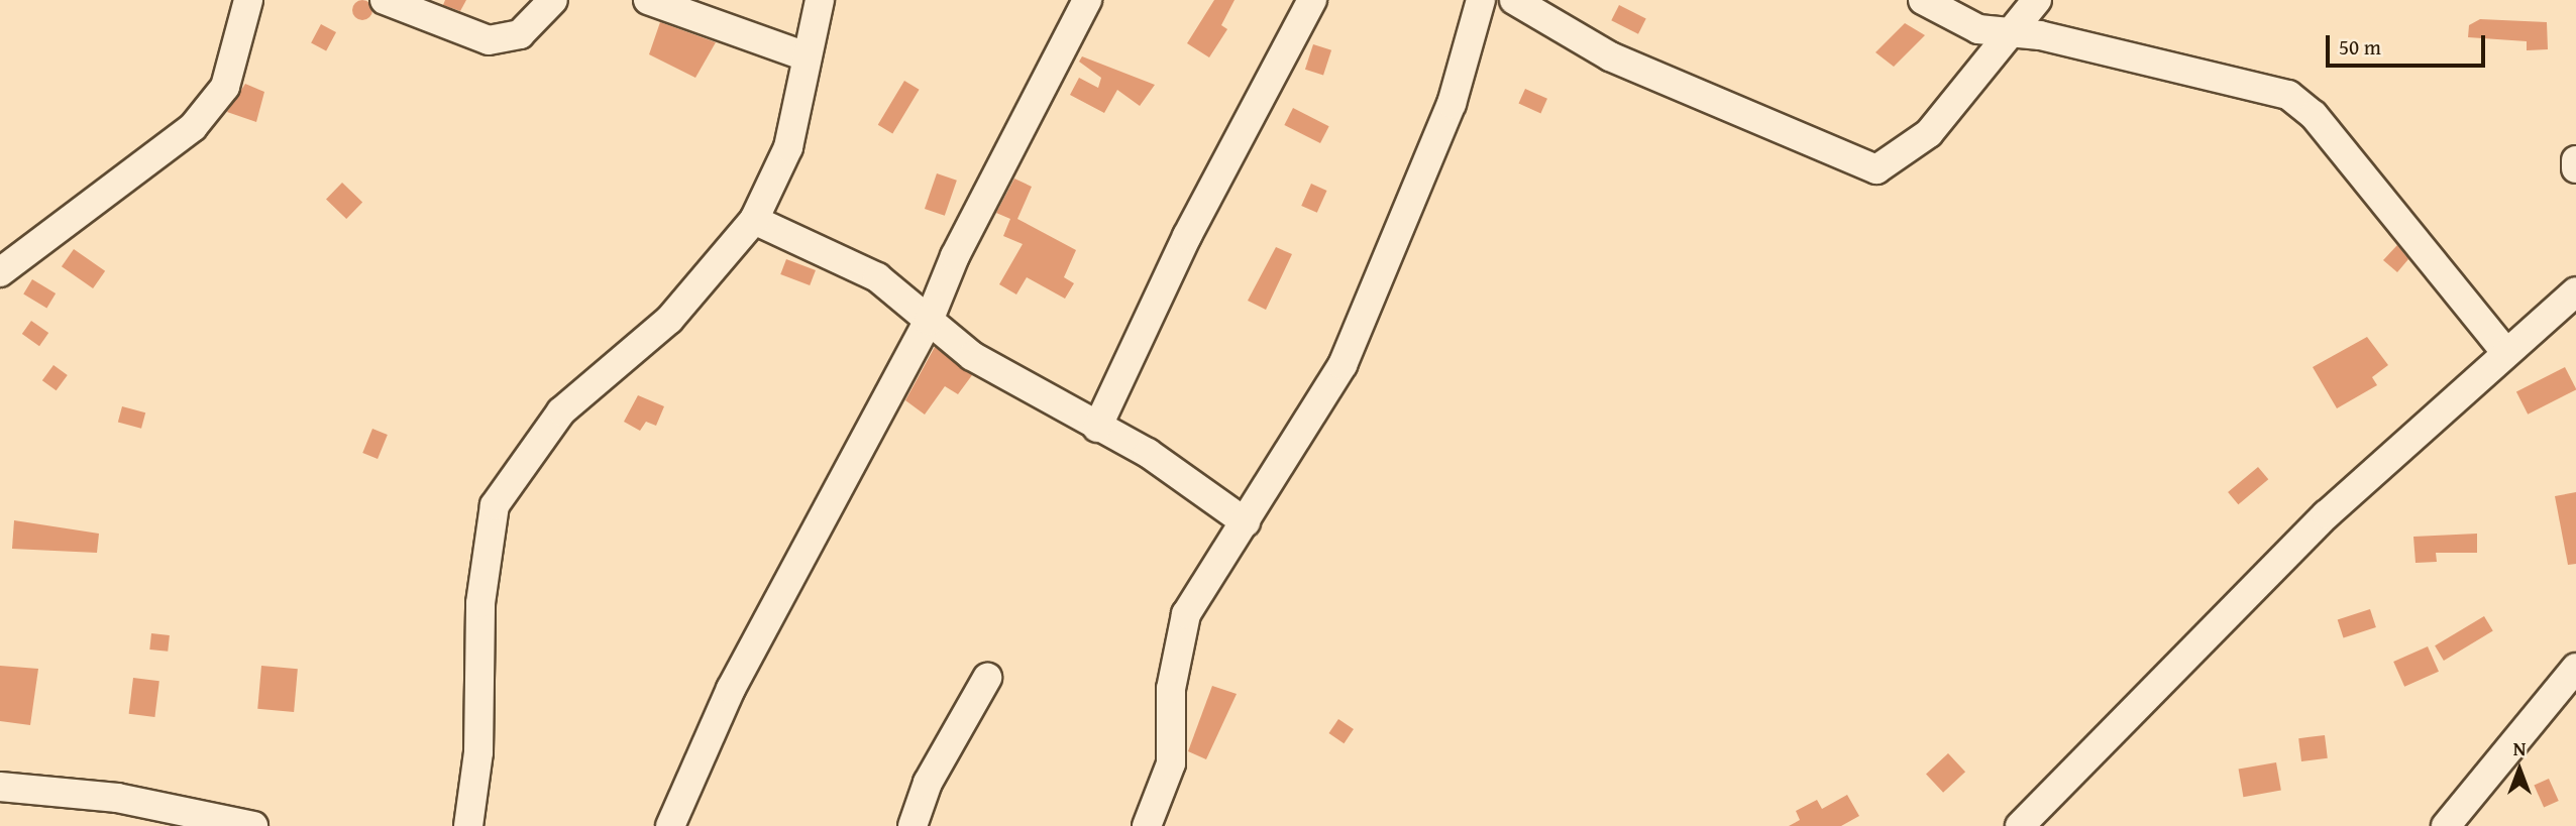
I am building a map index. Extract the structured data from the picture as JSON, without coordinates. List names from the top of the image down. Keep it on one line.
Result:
{"scale_bar":"50 m","north":"top"}
